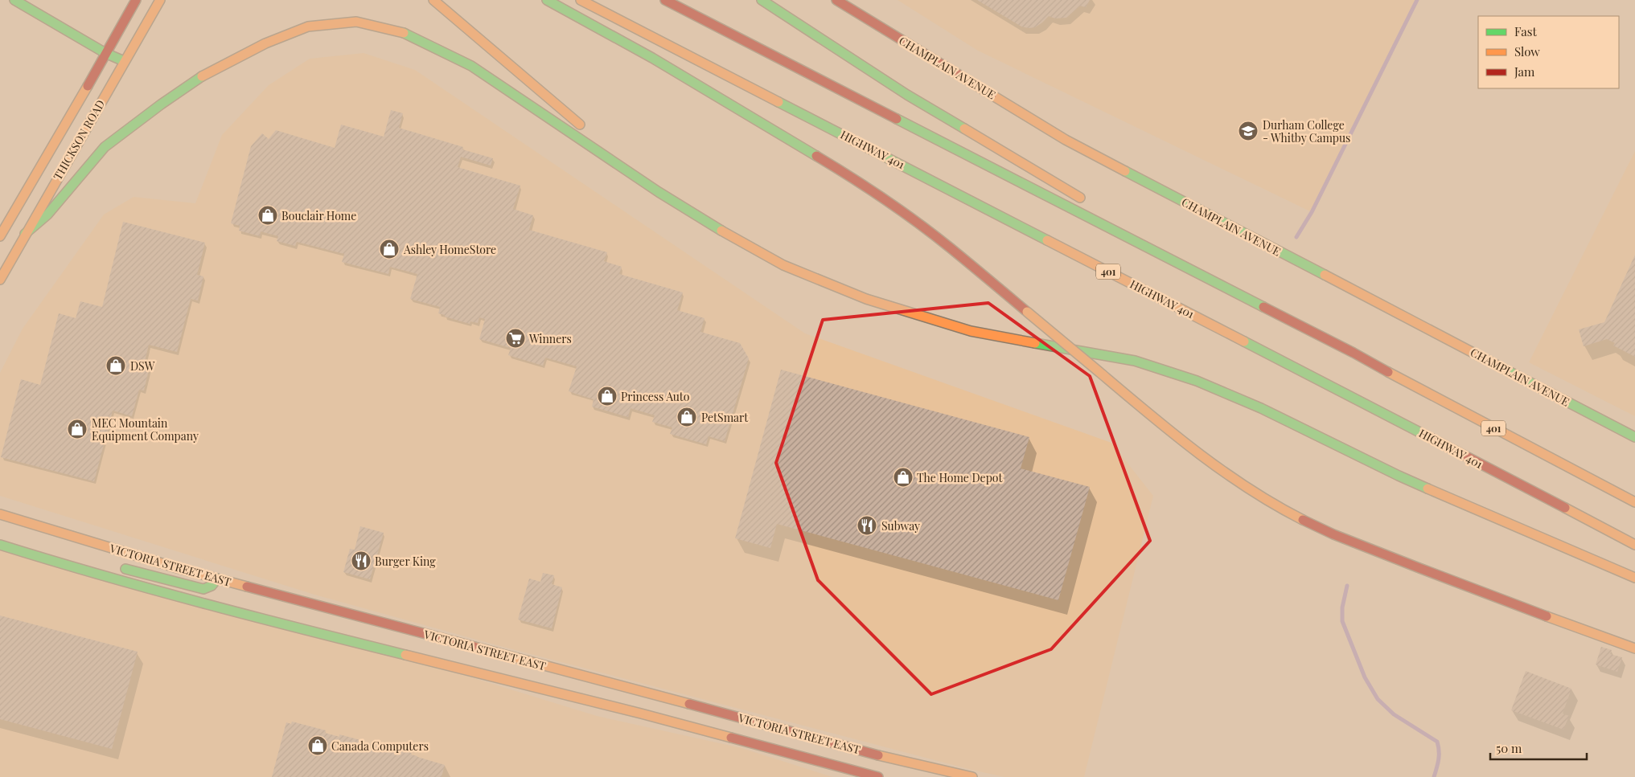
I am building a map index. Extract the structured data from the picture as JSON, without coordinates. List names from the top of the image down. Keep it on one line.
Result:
{"streets":{"main road":["CHAMPLAIN AVENUE","THICKSON ROAD","HIGHWAY 401","401","VICTORIA STREET EAST"]},"places":{"school or university":["Durham College - Whitby Campus"],"shop":["Bouclair Home","Ashley HomeStore","DSW","Princess Auto","PetSmart","MEC Mountain Equipment Company","The Home Depot","Canada Computers"],"supermarket":["Winners"],"restaurant":["Subway","Burger King"]},"legend":["Fast","Slow","Jam"],"scale_bar":"50 m"}
